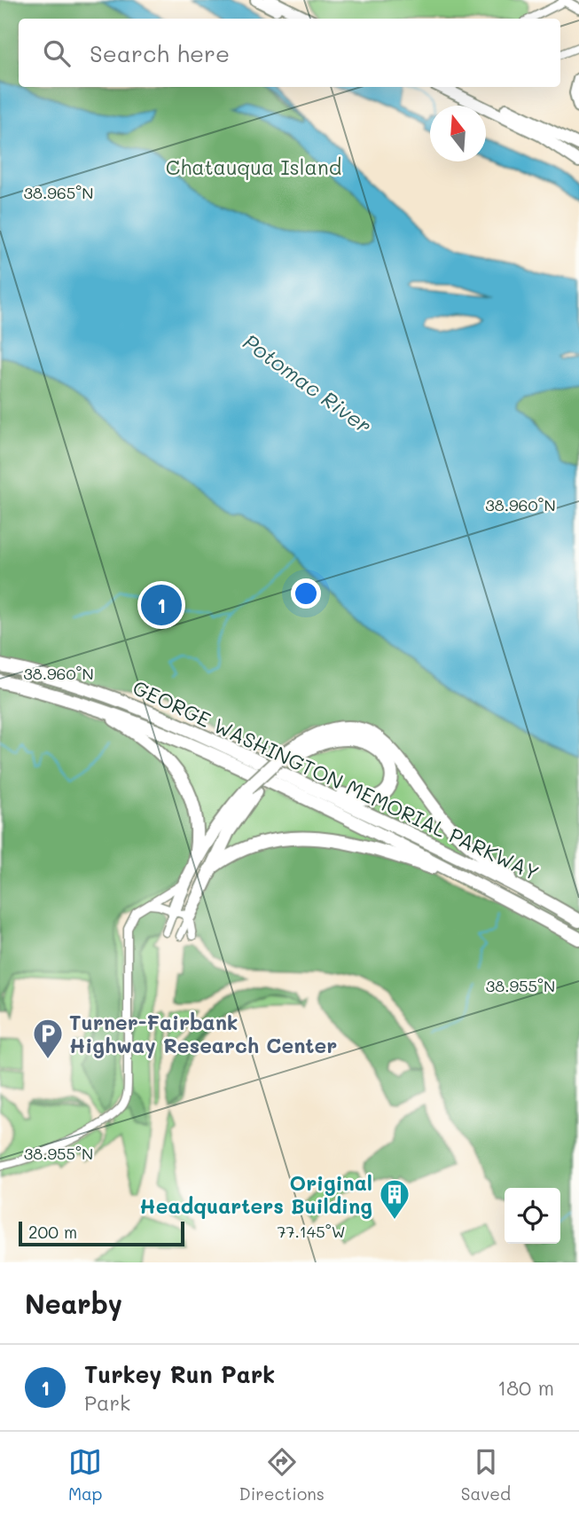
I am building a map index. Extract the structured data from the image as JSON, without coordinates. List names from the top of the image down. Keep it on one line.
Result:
{"streets":{"highway":["GEORGE WASHINGTON MEMORIAL PARKWAY"]},"water":["Potomac River"],"parks":["Chatauqua Island"],"places":{"parking":["Turner-Fairbank Highway Research Center"],"building":["Original Headquarters Building"]},"scale_bar":"200 m","north":"top","page":{"search":"Search here","pins":"1","scale":"200 m","heading":"Nearby","list":[{"mark":"1","name":"Turkey Run Park","note":"Park","value":"180 m"}],"nav":["Map","Directions","Saved"]},"coordinates":["38.965°N","38.960°N","38.955°N","77.145°W"]}
